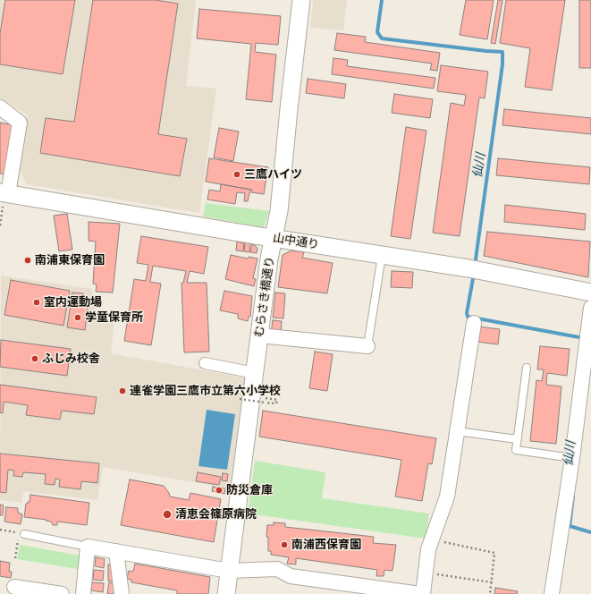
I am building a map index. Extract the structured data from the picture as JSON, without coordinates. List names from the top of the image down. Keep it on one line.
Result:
{"streets":{"street":["山中通り","むらさき橋通り"]},"crossings":[["山中通り","むらさき橋通り"]],"water":["仙川"],"places":["三鷹ハイツ","南浦東保育園","室内運動場","学童保育所","ふじみ校舎","連雀学園三鷹市立第六小学校","防災倉庫","清恵会篠原病院","南浦西保育園"]}
